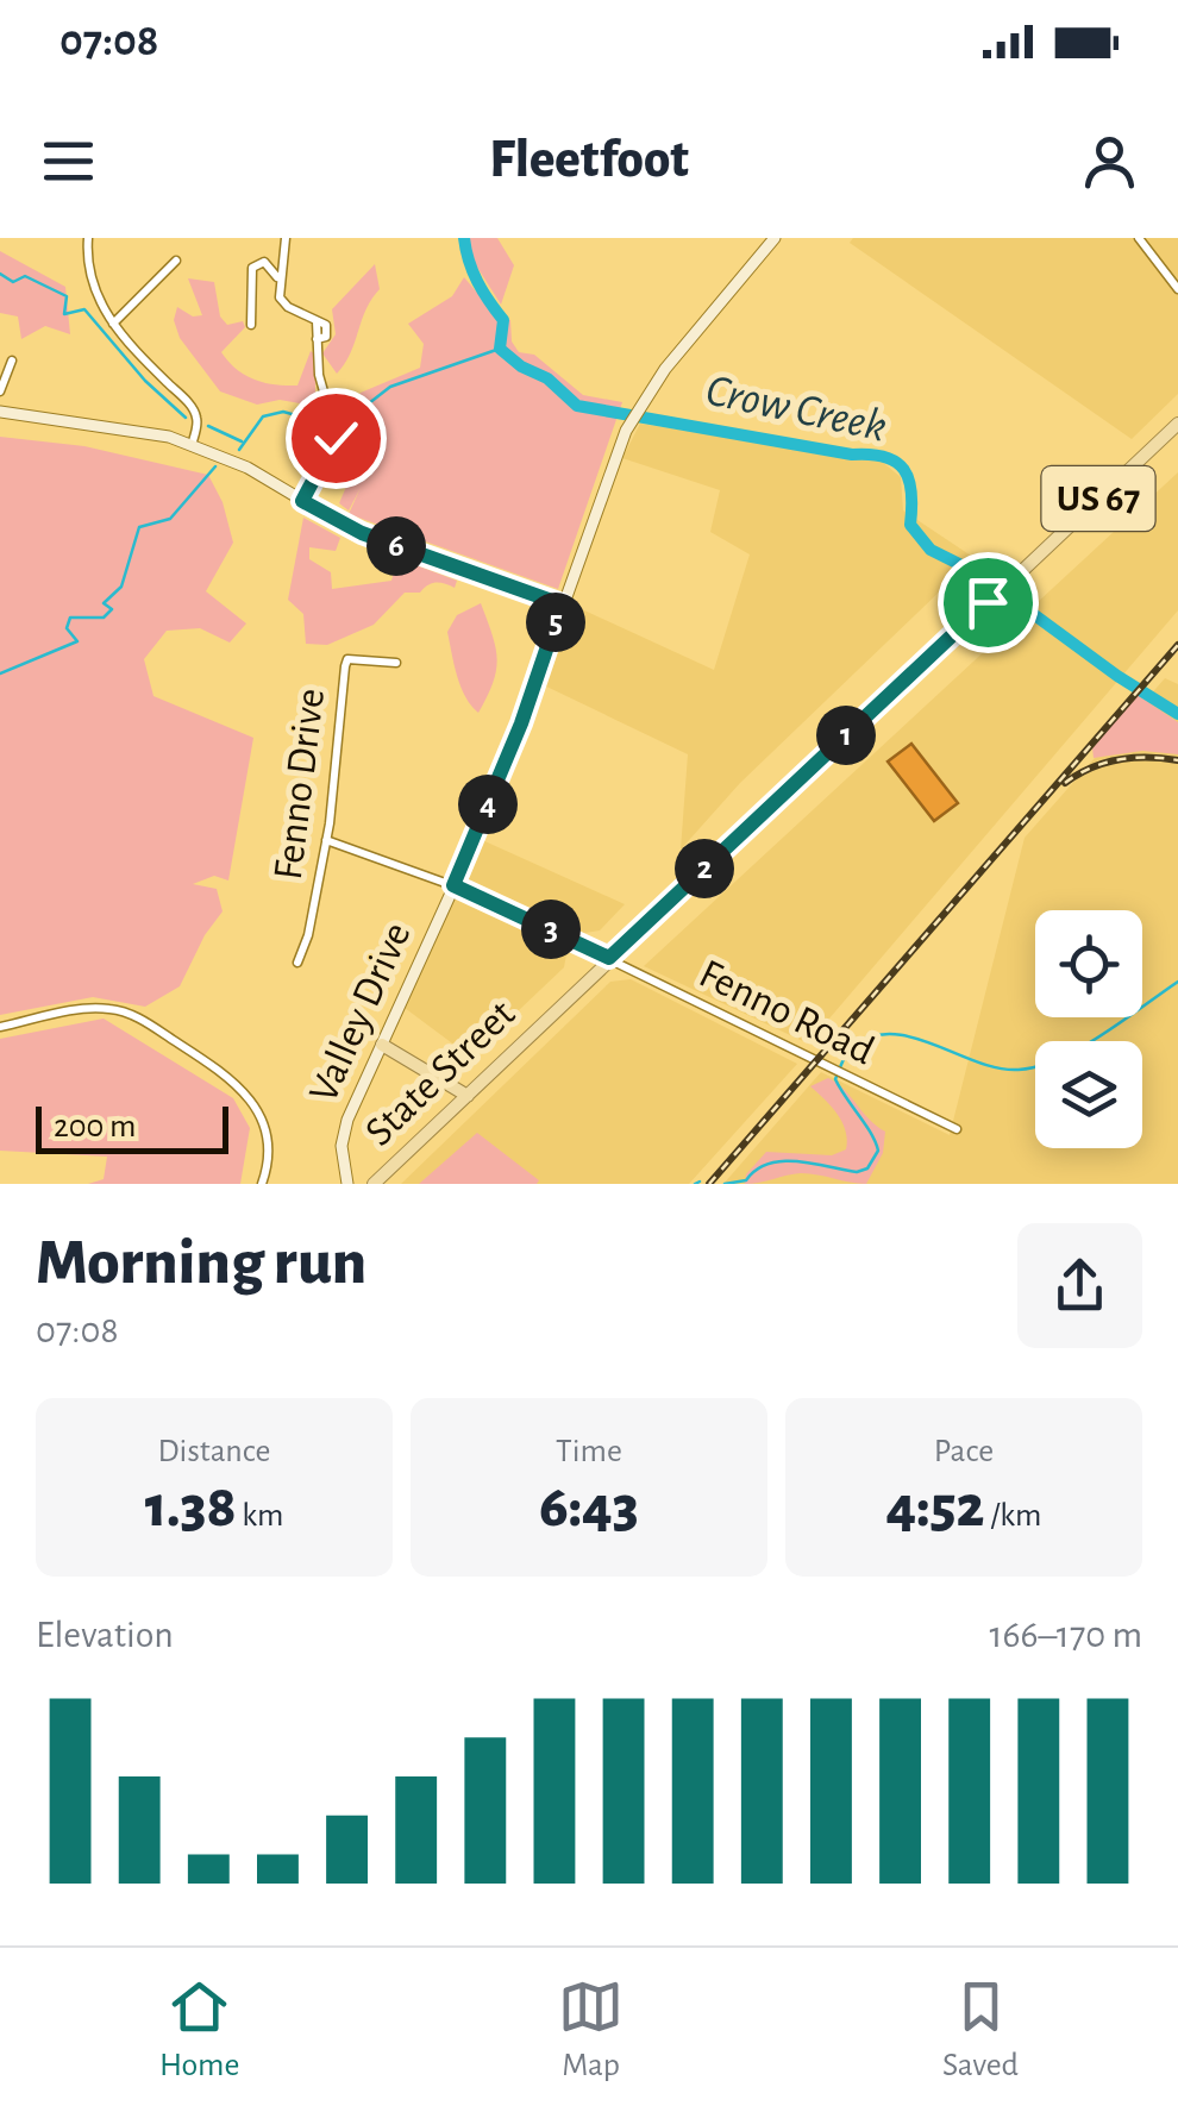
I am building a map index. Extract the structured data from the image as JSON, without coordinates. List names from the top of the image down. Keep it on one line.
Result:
{"streets":{"main road":["US 67","State Street"],"street":["Fenno Drive","Valley Drive","Fenno Road"]},"crossings":[["Fenno Drive","Fenno Road"],["Valley Drive","Fenno Road"],["Fenno Road","State Street"]],"water":["Crow Creek"],"scale_bar":"200 m","page":{"status":"07:08","header":"Fleetfoot","pins":["6","5","1","4","2","3"],"scale":"200 m","heading":["Morning run","07:08"],"stats":[["Distance","1.38 km"],["Time","6:43"],["Pace","4:52 /km"]],"chart":["Elevation","166–170 m"],"tabs":["Home","Map","Saved"]}}
